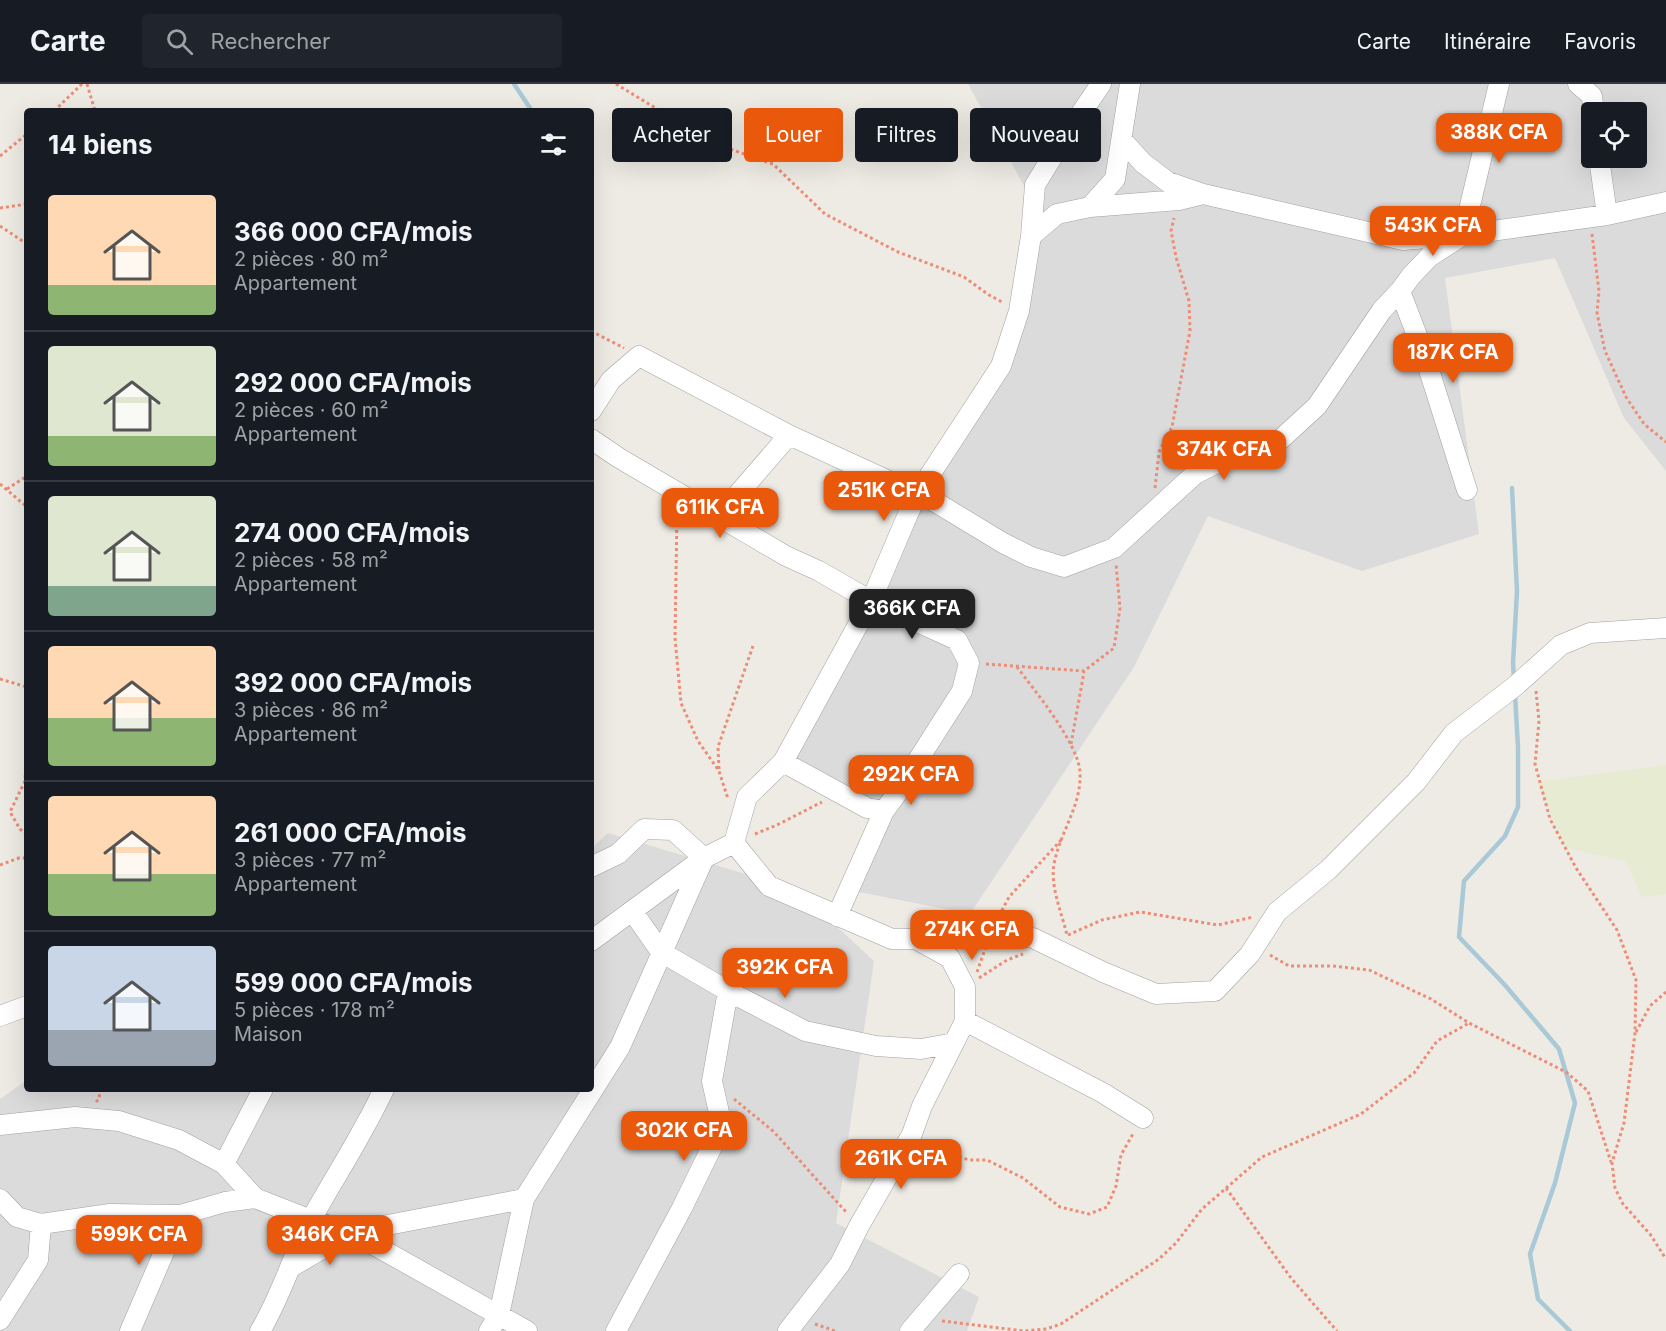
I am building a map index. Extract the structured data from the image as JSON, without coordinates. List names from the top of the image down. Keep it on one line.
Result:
{"page":{"header":"Carte","search":"Rechercher","nav":["Carte","Itinéraire","Favoris"],"chip":["Acheter","Louer","Filtres","Nouveau"],"heading":"14 biens","price":["388K CFA","543K CFA","187K CFA","374K CFA","251K CFA","611K CFA","366K CFA","292K CFA","274K CFA","392K CFA","302K CFA","261K CFA","599K CFA","346K CFA"],"list":[{"name":"366 000 CFA/mois","note":"2 pièces · 80 m² · Appartement"},{"name":"292 000 CFA/mois","note":"2 pièces · 60 m² · Appartement"},{"name":"274 000 CFA/mois","note":"2 pièces · 58 m² · Appartement"},{"name":"392 000 CFA/mois","note":"3 pièces · 86 m² · Appartement"},{"name":"261 000 CFA/mois","note":"3 pièces · 77 m² · Appartement"},{"name":"599 000 CFA/mois","note":"5 pièces · 178 m² · Maison"}]}}
